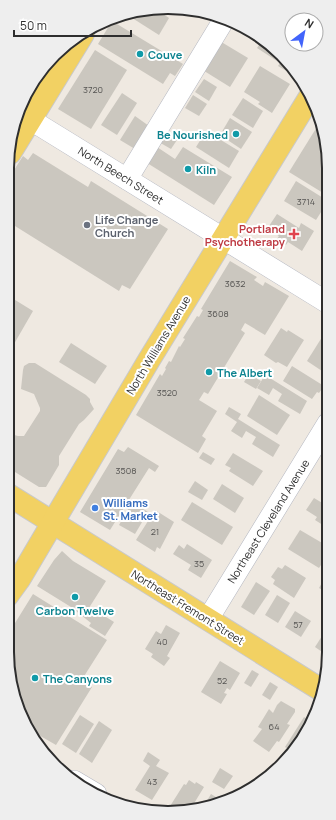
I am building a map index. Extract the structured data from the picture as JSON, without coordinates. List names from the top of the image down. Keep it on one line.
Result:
{"streets":{"main road":["North Williams Avenue","Northeast Fremont Street"],"street":["North Beech Street","Northeast Cleveland Avenue"]},"crossings":[["North Beech Street","North Williams Avenue"],["North Williams Avenue","Northeast Fremont Street"],["Northeast Cleveland Avenue","Northeast Fremont Street"]],"places":{"other":["Couve","Be Nourished","Kiln","Life Change Church","The Albert","Williams St. Market","Carbon Twelve","The Canyons"],"health":["Portland Psychotherapy"]},"house_numbers":["3720","3714","3632","3608","3520","3508","21","35","57","40","52","64","43"],"scale_bar":"50 m","north":"top right"}
